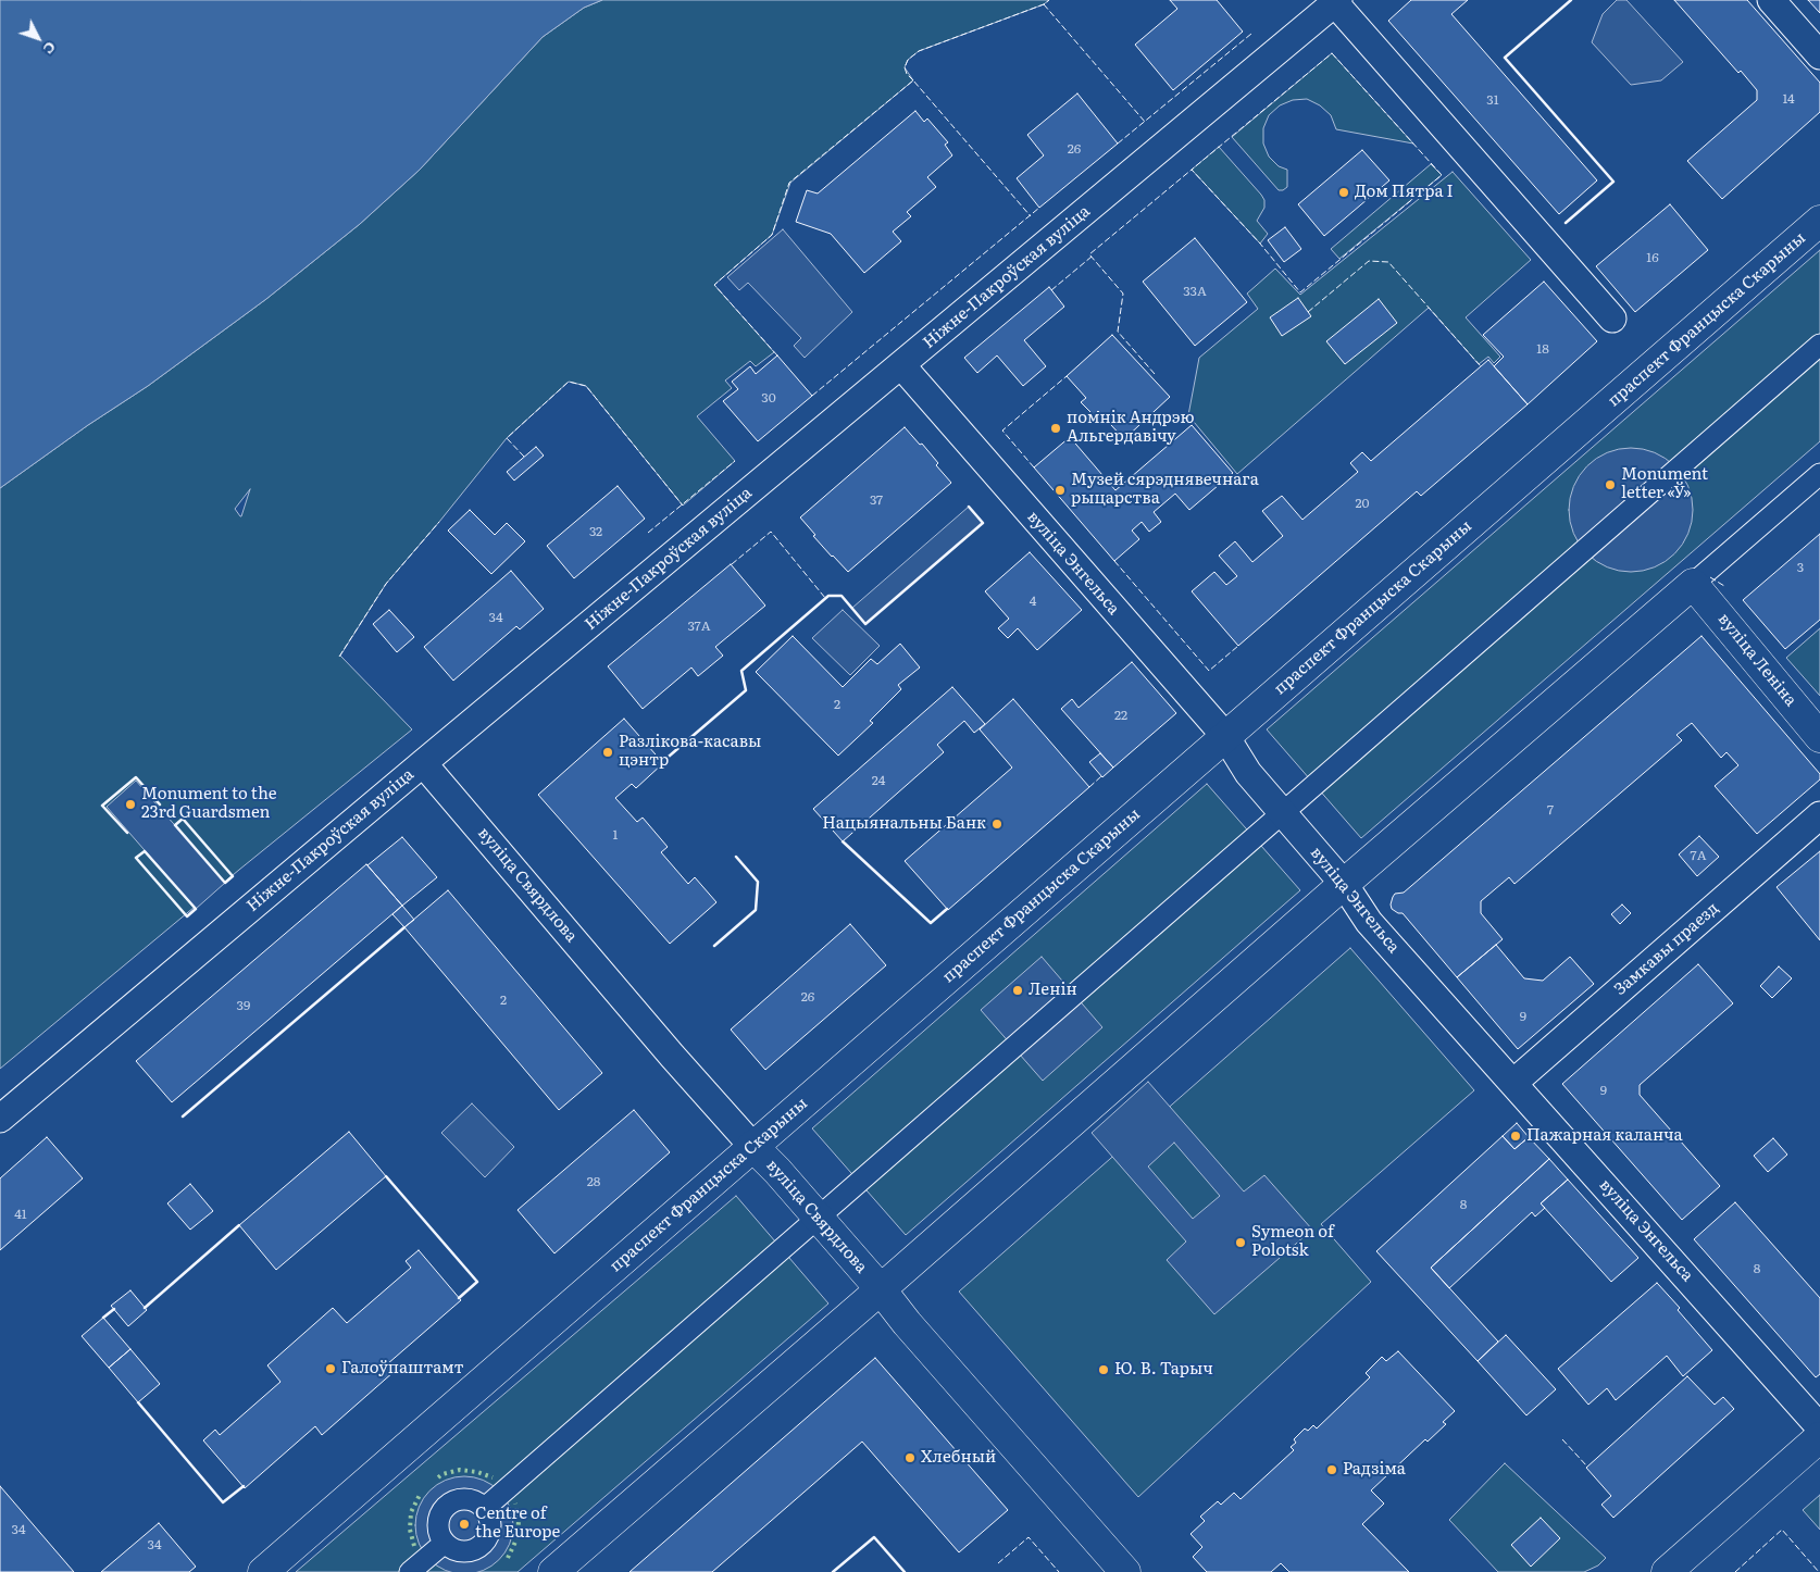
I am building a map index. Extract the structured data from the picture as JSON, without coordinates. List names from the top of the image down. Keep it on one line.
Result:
{"streets":{"street":["Ніжне-Пакроўская вуліца","праспект Францыска Скарыны","вуліца Энгельса","вуліца Леніна","вуліца Свярдлова","Замкавы праезд"]},"crossings":[["Ніжне-Пакроўская вуліца","вуліца Энгельса"],["Ніжне-Пакроўская вуліца","вуліца Свярдлова"],["праспект Францыска Скарыны","вуліца Энгельса"],["праспект Францыска Скарыны","вуліца Свярдлова"],["вуліца Энгельса","Замкавы праезд"]],"places":["Дом Пятра І","помнік Андрэю Альгердавічу","Monument letter «Ў»","Музей сярэднявечнага рыцарства","Разлікова-касавы цэнтр","Monument to the 23rd Guardsmen","Нацыянальны Банк","Ленін","Пажарная каланча","Symeon of Polotsk","Галоўпаштамт","Ю. В. Тарыч","Хлебный","Радзіма","Centre of the Europe"],"house_numbers":["14","31","26","16","33А","18","30","37","20","32","3","4","34","37А","2","22","24","7","1","7А","26","2","39","9","9","28","8","41","8","34","34"],"north":"bottom right"}
